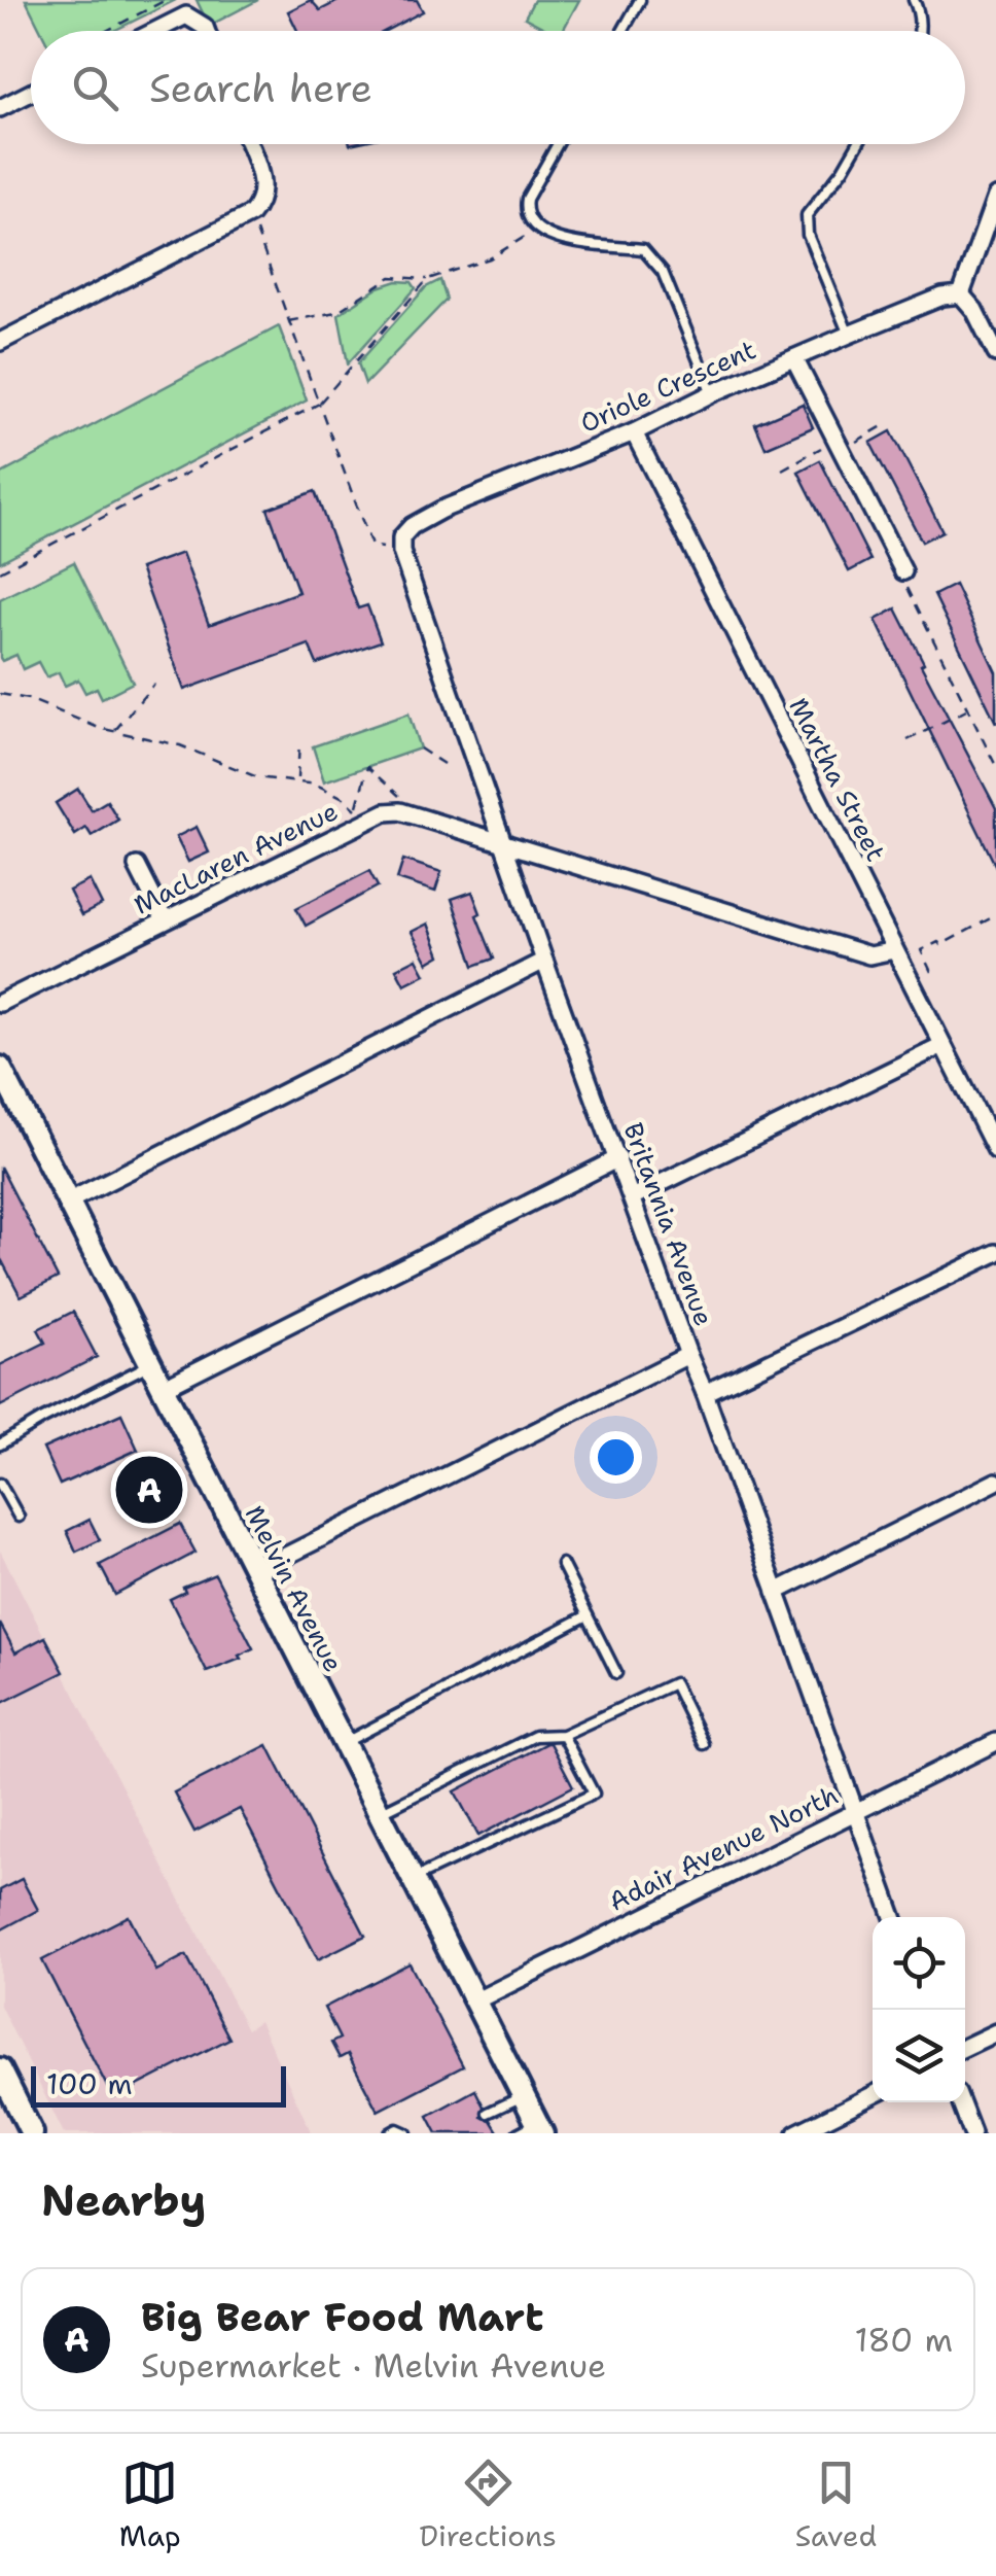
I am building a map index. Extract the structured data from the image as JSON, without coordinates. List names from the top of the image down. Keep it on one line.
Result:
{"streets":{"street":["Oriole Crescent","Martha Street","MacLaren Avenue","Britannia Avenue","Melvin Avenue","Adair Avenue North"]},"crossings":[["Oriole Crescent","Martha Street"],["Oriole Crescent","Britannia Avenue"],["Martha Street","MacLaren Avenue"],["MacLaren Avenue","Britannia Avenue"],["Britannia Avenue","Adair Avenue North"],["Melvin Avenue","Adair Avenue North"]],"scale_bar":"100 m","page":{"search":"Search here","pins":"A","scale":"100 m","heading":"Nearby","list":[{"mark":"A","name":"Big Bear Food Mart","note":"Supermarket · Melvin Avenue","value":"180 m"}],"nav":["Map","Directions","Saved"]}}
